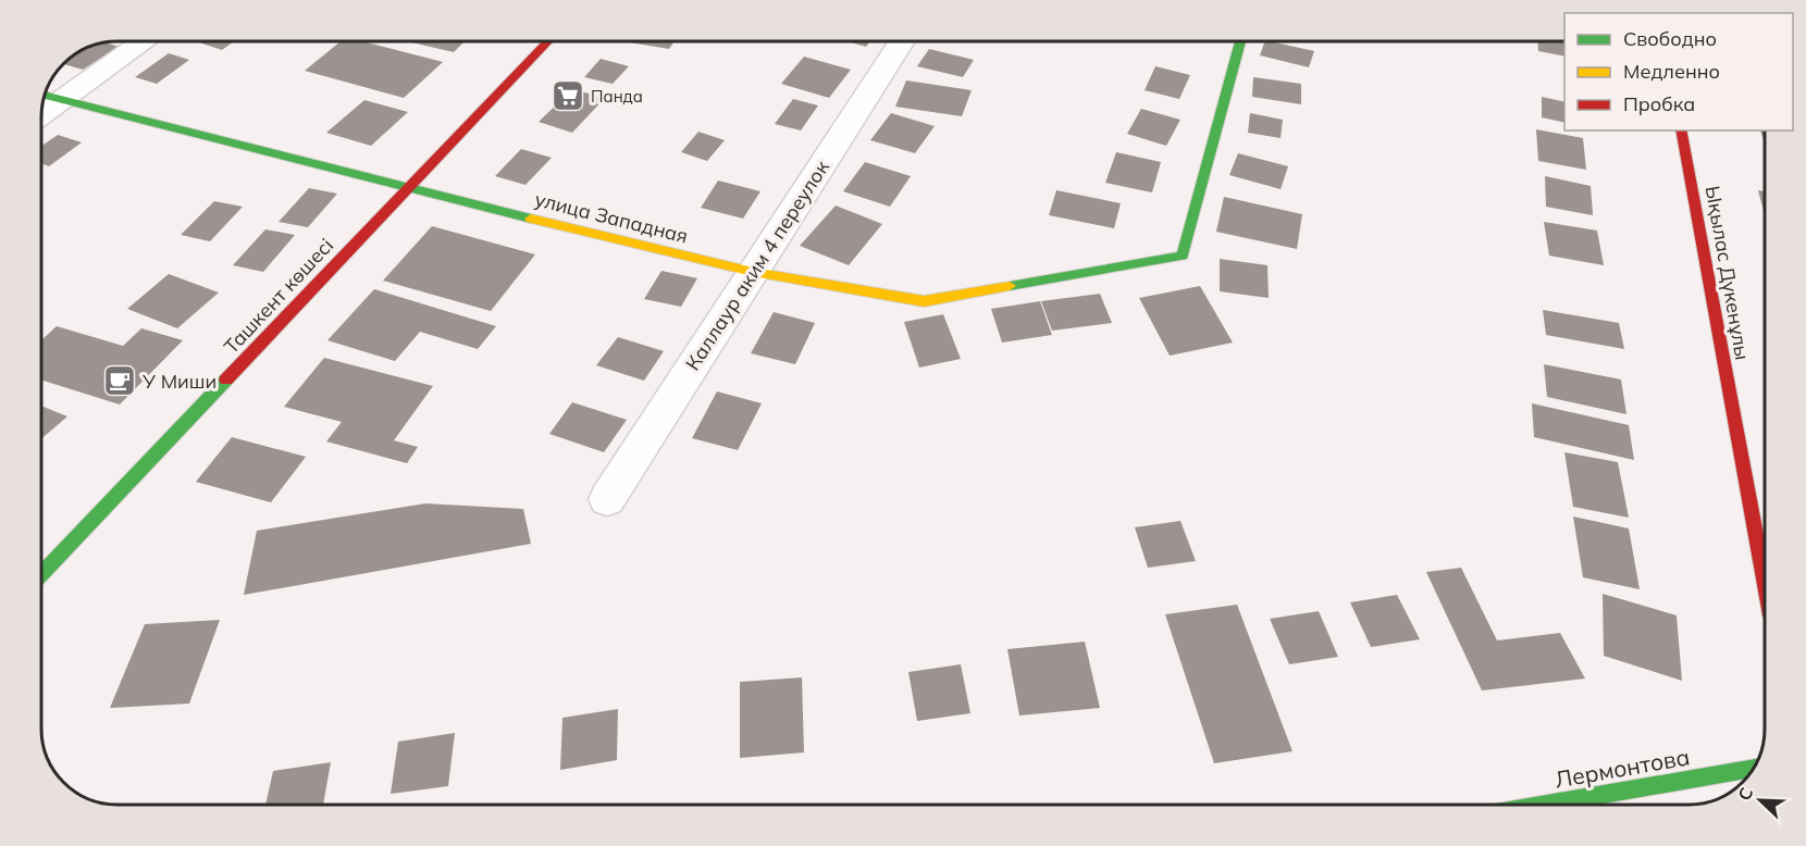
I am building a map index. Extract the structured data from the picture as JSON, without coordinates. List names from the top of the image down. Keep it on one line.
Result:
{"streets":{"street":["улица Западная","Каллаур аким 4 переулок","Ықылас Дүкенұлы","Ташкент көшесі","Лермонтова"]},"crossings":[["улица Западная","Каллаур аким 4 переулок"],["улица Западная","Ташкент көшесі"]],"places":{"supermarket":["Панда"],"cafe":["У Миши"]},"legend":["Свободно","Медленно","Пробка"],"north":"top left"}
